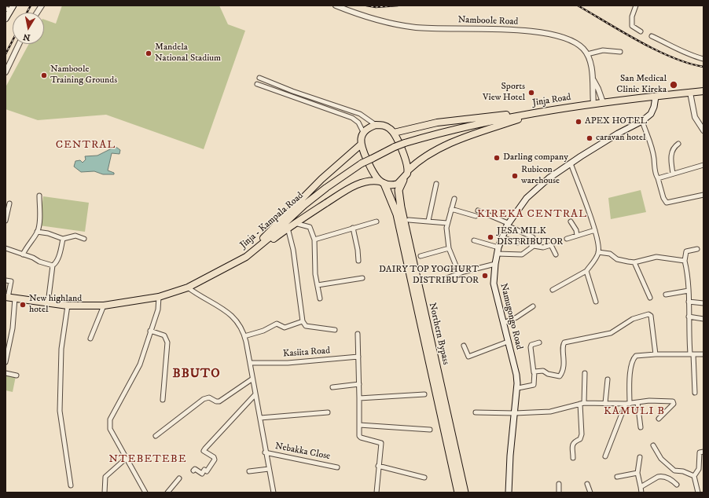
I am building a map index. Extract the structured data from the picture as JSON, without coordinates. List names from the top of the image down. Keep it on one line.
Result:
{"streets":{"highway":["Jinja Road","Jinja - Kampala Road","Northern Bypass"],"main road":["Namugongo Road"],"street":["Namboole Road","Kasiita Road","Nebakka Close"]},"crossings":[["Jinja Road","Jinja - Kampala Road"],["Jinja Road","Namugongo Road"]],"districts":["CENTRAL","KIREKA CENTRAL","BBUTO","KAMULI B","NTEBETEBE"],"places":["Mandela National Stadium","Namboole Training Grounds","San Medical Clinic Kireka","Sports View Hotel","APEX HOTEL","caravan hotel","Darling company","Rubicon warehouse","JESA MILK DISTRIBUTOR","DAIRY TOP YOGHURT DISTRIBUTOR","New highland hotel"],"north":"bottom"}
